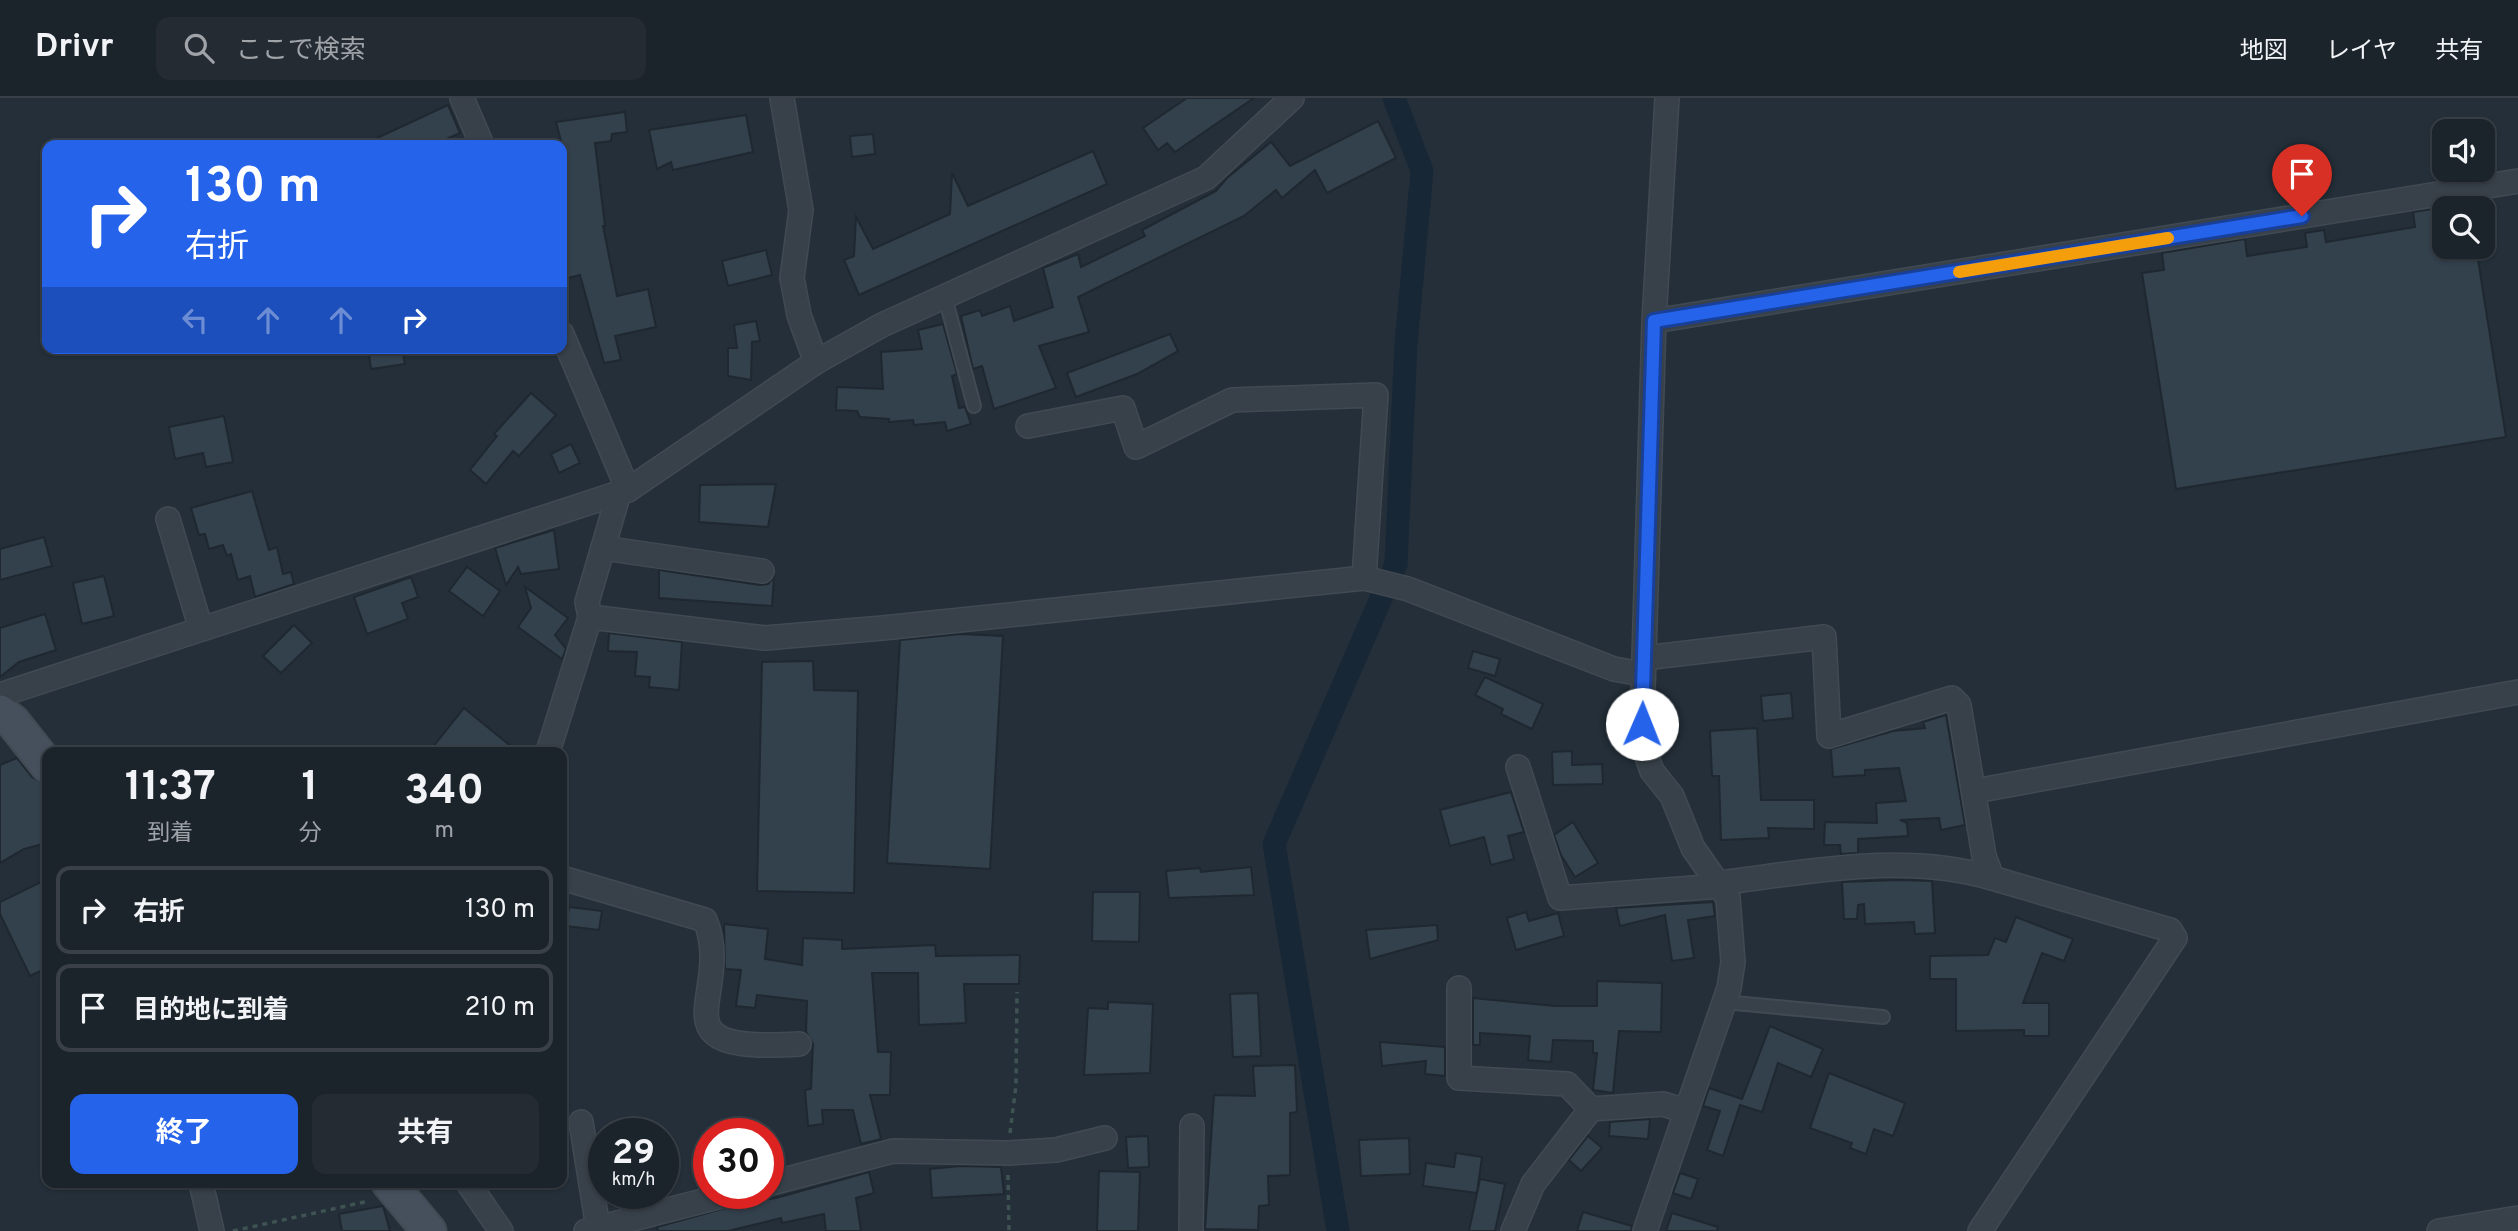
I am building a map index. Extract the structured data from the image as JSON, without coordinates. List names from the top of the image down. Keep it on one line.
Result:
{"page":{"header":"Drivr","search":"ここで検索","nav":["地図","レイヤ","共有"],"turn":["130 m","右折"],"eta":["11:37","到着","1","分","340","m"],"list":[{"name":"右折","value":"130 m"},{"name":"目的地に到着","value":"210 m"}],"buttons":["終了","共有"],"speed":"29 km/h","limit":"30"}}
